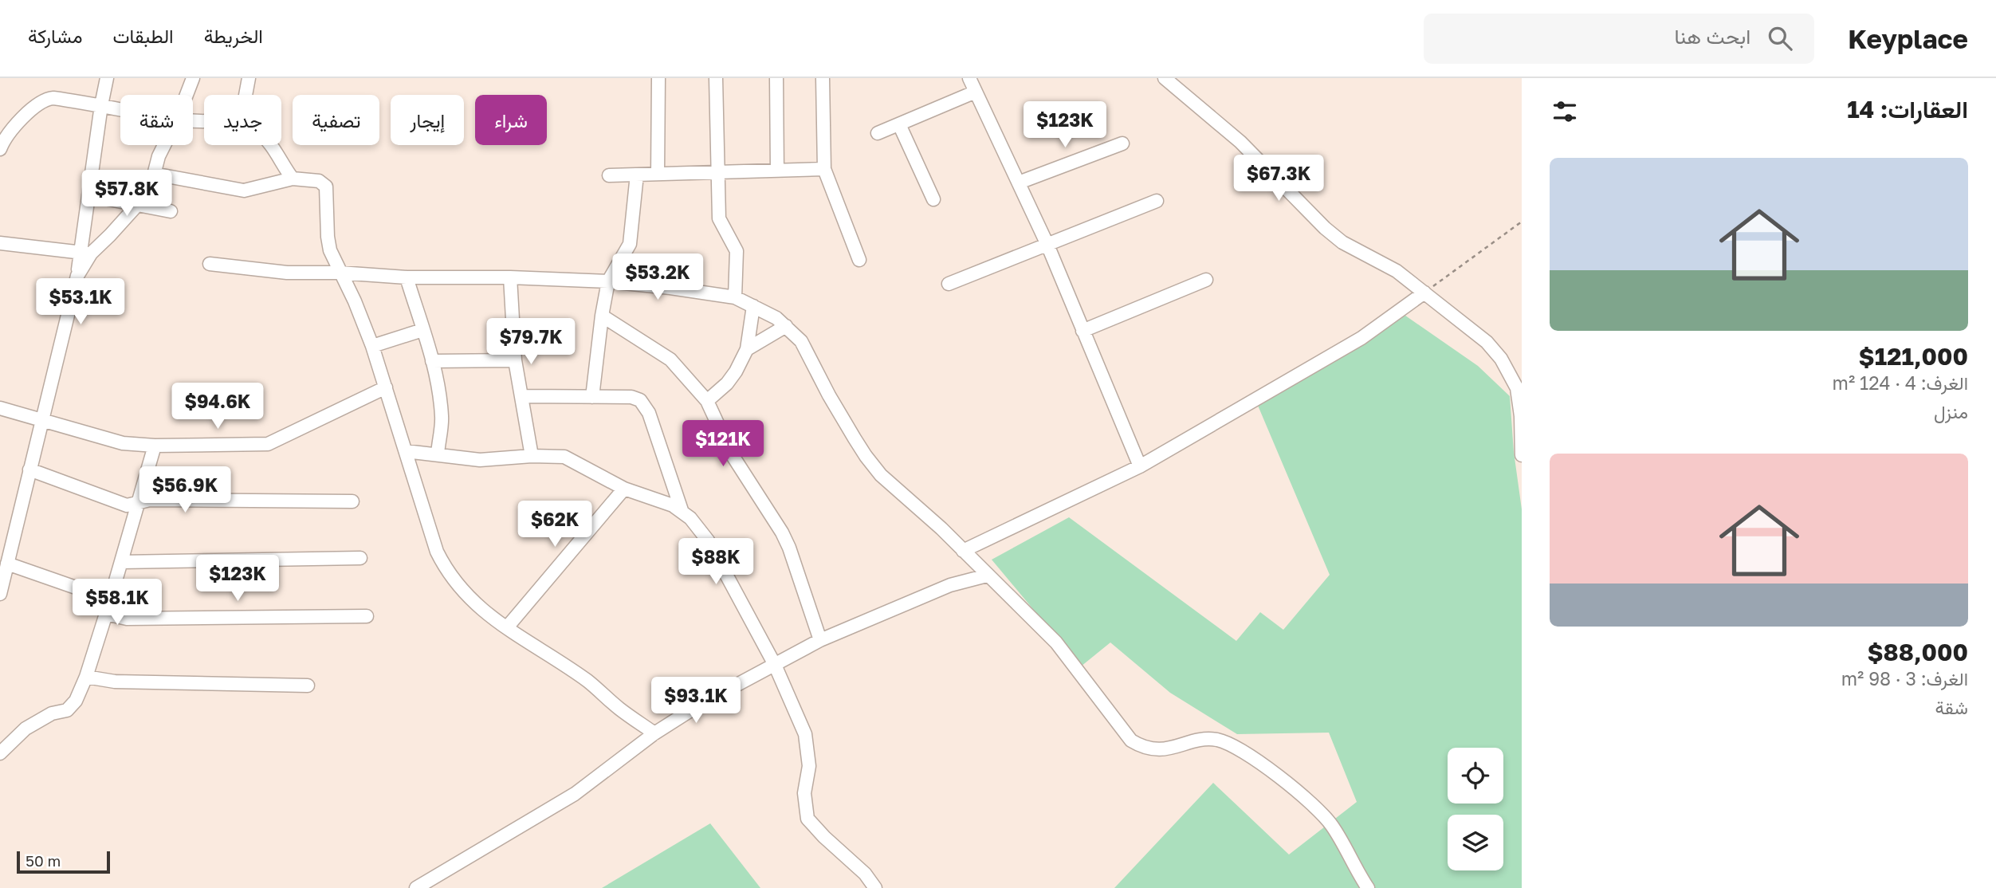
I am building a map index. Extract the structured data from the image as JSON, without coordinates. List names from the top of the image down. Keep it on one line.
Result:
{"scale_bar":"50 m","page":{"header":"Keyplace","search":"ابحث هنا","nav":["الخريطة","الطبقات","مشاركة"],"heading":"العقارات: 14","chip":["شراء","إيجار","تصفية","جديد","شقة"],"price":["$123K","$67.3K","$57.8K","$53.2K","$53.1K","$79.7K","$94.6K","$121K","$56.9K","$62K","$88K","$123K","$58.1K","$93.1K"],"list":[{"name":"$121,000","note":"الغرف: 4 · 124 m² · منزل"},{"name":"$88,000","note":"الغرف: 3 · 98 m² · شقة"}],"scale":"50 m"}}
